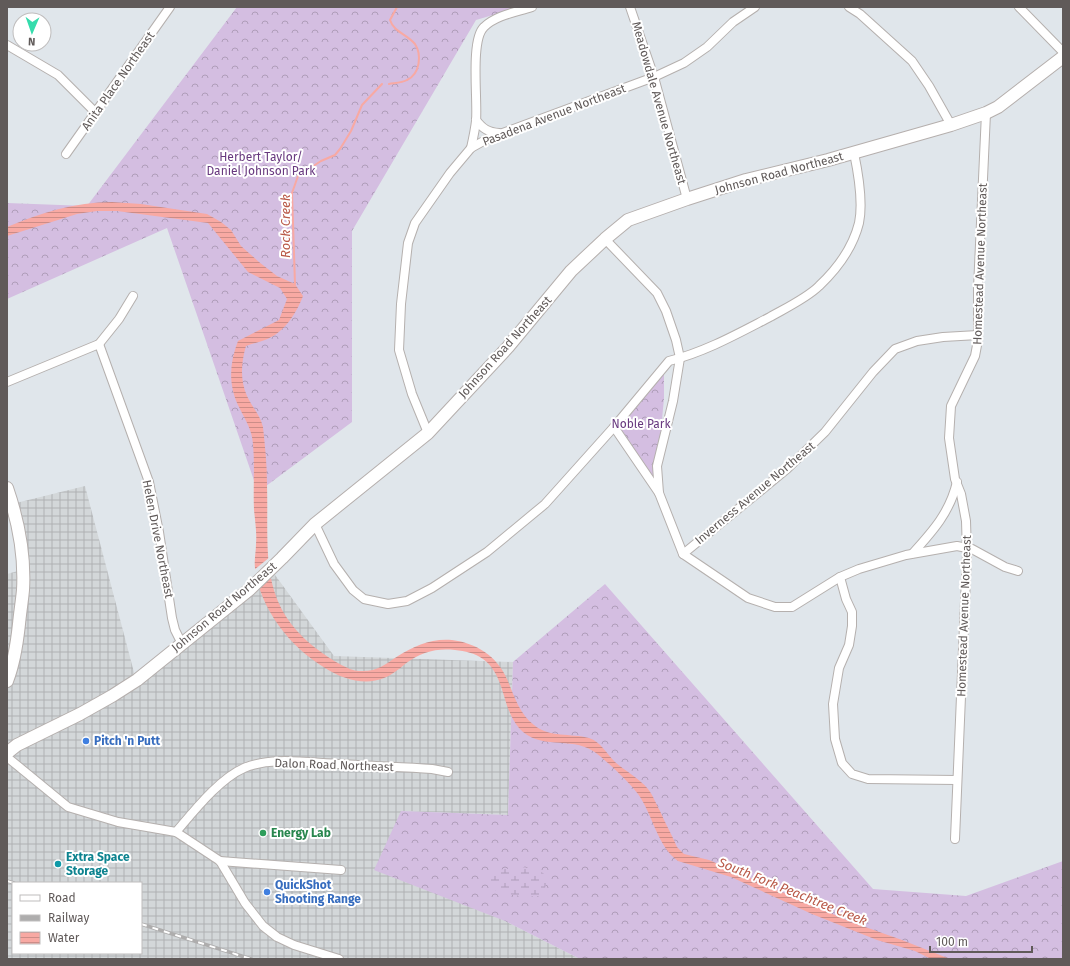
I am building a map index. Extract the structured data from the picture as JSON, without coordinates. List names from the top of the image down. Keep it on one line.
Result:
{"streets":{"street":["Anita Place Northeast","Meadowdale Avenue Northeast","Pasadena Avenue Northeast","Johnson Road Northeast","Homestead Avenue Northeast","Inverness Avenue Northeast","Helen Drive Northeast","Dalon Road Northeast"]},"crossings":[["Meadowdale Avenue Northeast","Pasadena Avenue Northeast"],["Meadowdale Avenue Northeast","Johnson Road Northeast"],["Pasadena Avenue Northeast","Johnson Road Northeast"],["Johnson Road Northeast","Homestead Avenue Northeast"],["Johnson Road Northeast","Helen Drive Northeast"],["Homestead Avenue Northeast","Inverness Avenue Northeast"]],"water":["Rock Creek","South Fork Peachtree Creek"],"parks":["Herbert Taylor/ Daniel Johnson Park","Noble Park"],"places":["Pitch 'n Putt","Energy Lab","Extra Space Storage","QuickShot Shooting Range"],"legend":["Road","Railway","Water"],"scale_bar":"100 m","north":"bottom"}
